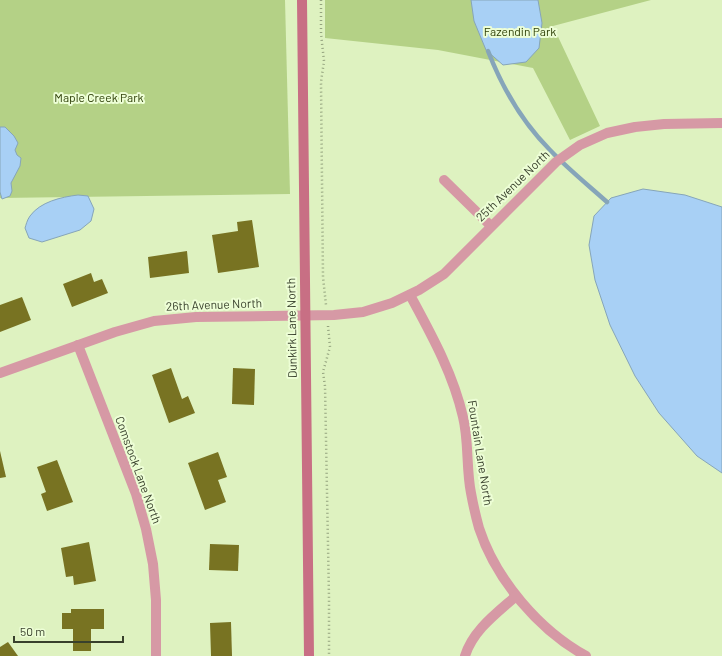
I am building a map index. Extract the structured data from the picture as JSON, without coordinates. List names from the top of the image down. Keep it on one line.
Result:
{"streets":{"street":["25th Avenue North","26th Avenue North","Dunkirk Lane North","Fountain Lane North","Comstock Lane North"]},"crossings":[["25th Avenue North","26th Avenue North"],["25th Avenue North","Fountain Lane North"],["26th Avenue North","Dunkirk Lane North"],["26th Avenue North","Fountain Lane North"],["26th Avenue North","Comstock Lane North"]],"parks":["Fazendin Park","Maple Creek Park"],"scale_bar":"50 m"}
